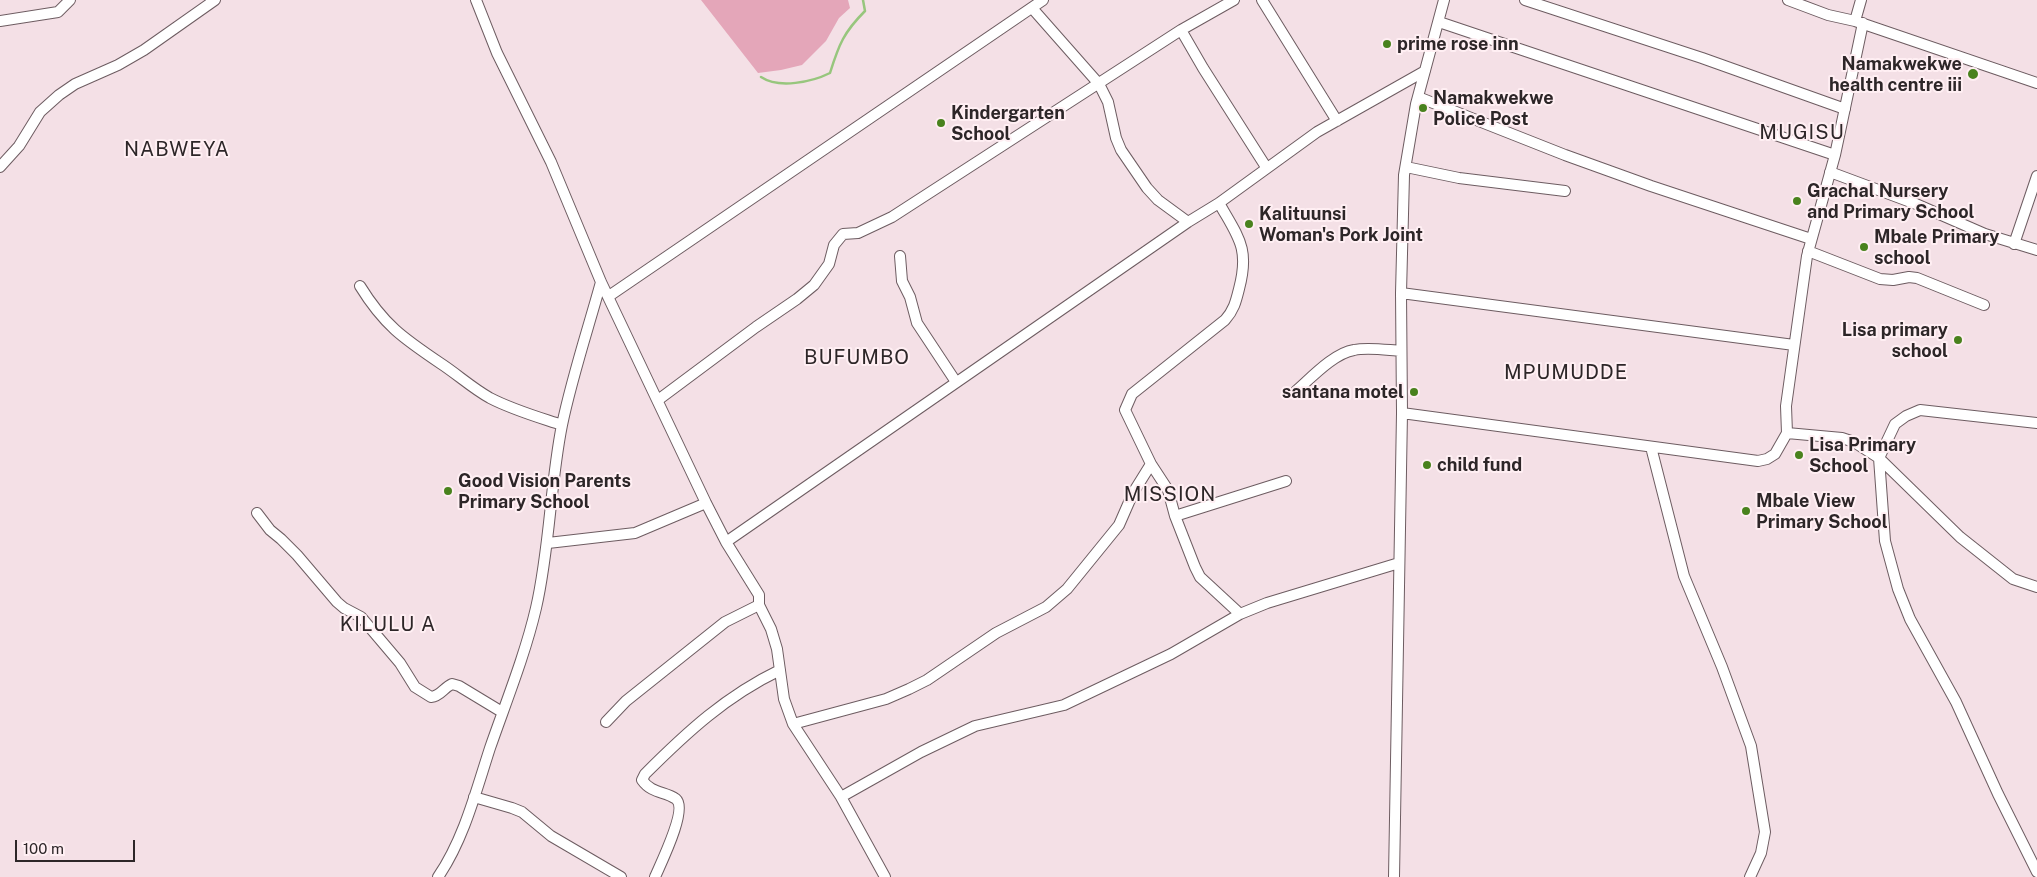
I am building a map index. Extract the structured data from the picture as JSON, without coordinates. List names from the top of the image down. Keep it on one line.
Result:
{"districts":["MUGISU","NABWEYA","BUFUMBO","MPUMUDDE","MISSION","KILULU A"],"places":["prime rose inn","Namakwekwe health centre iii","Namakwekwe Police Post","Kindergarten School","Grachal Nursery and Primary School","Kalituunsi Woman's Pork Joint","Mbale Primary school","Lisa primary school","santana motel","Lisa Primary School","child fund","Good Vision Parents Primary School","Mbale View Primary School"],"scale_bar":"100 m"}
